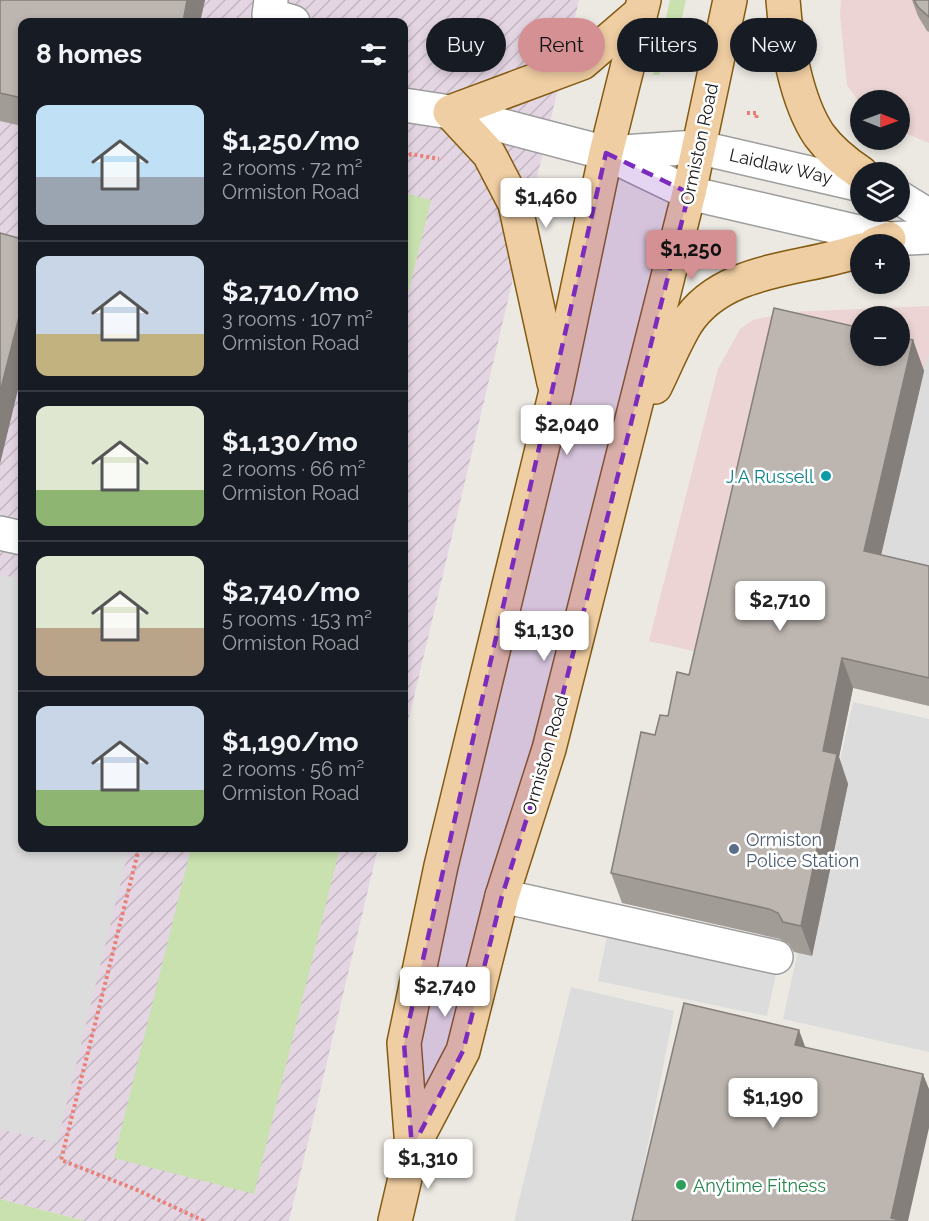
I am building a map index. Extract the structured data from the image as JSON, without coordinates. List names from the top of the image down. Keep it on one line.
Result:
{"streets":{"main road":["Ormiston Road"],"street":["Laidlaw Way"]},"crossings":[["Ormiston Road","Laidlaw Way"]],"places":["J.A Russell","Ormiston Police Station","Anytime Fitness"],"north":"right","page":{"chip":["Buy","Rent","Filters","New"],"heading":"8 homes","map_buttons":["+","−"],"list":[{"name":"$1,250/mo","note":"2 rooms · 72 m² · Ormiston Road"},{"name":"$2,710/mo","note":"3 rooms · 107 m² · Ormiston Road"},{"name":"$1,130/mo","note":"2 rooms · 66 m² · Ormiston Road"},{"name":"$2,740/mo","note":"5 rooms · 153 m² · Ormiston Road"},{"name":"$1,190/mo","note":"2 rooms · 56 m² · Ormiston Road"}],"price":["$1,460","$1,250","$2,040","$2,710","$1,130","$2,740","$1,190","$1,310"]}}
